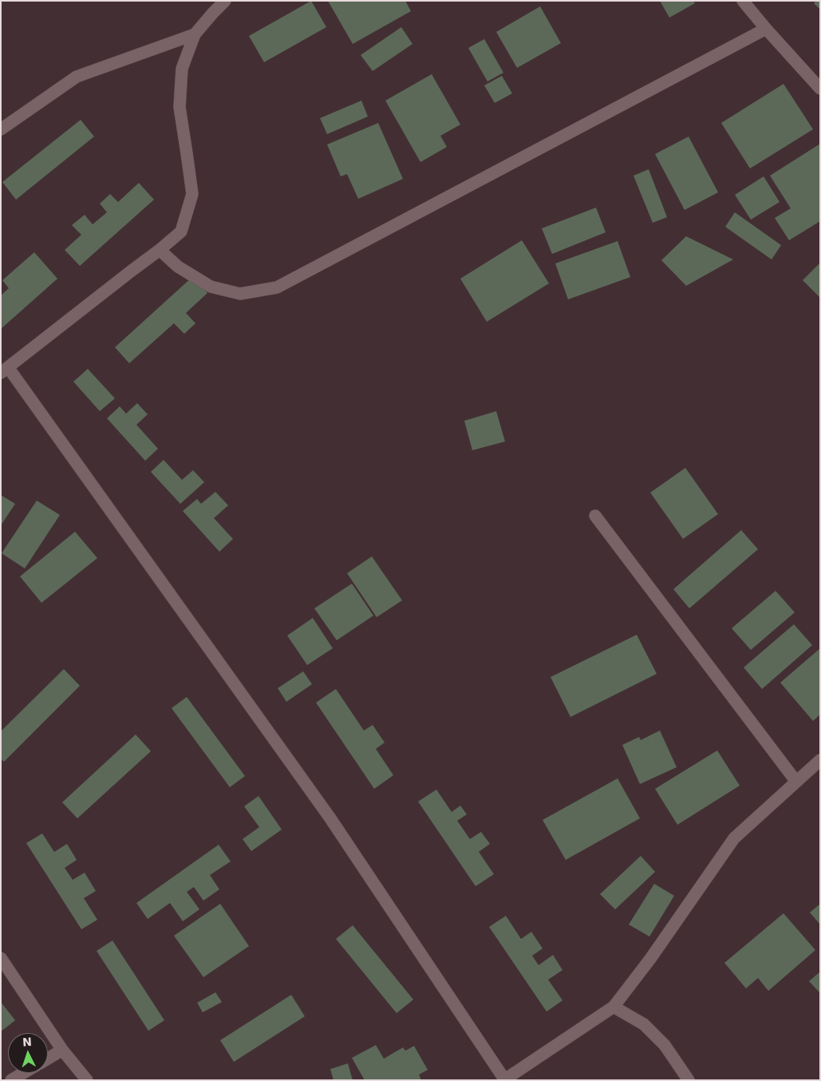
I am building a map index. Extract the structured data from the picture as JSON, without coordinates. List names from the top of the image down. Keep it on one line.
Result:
{"north":"top"}
